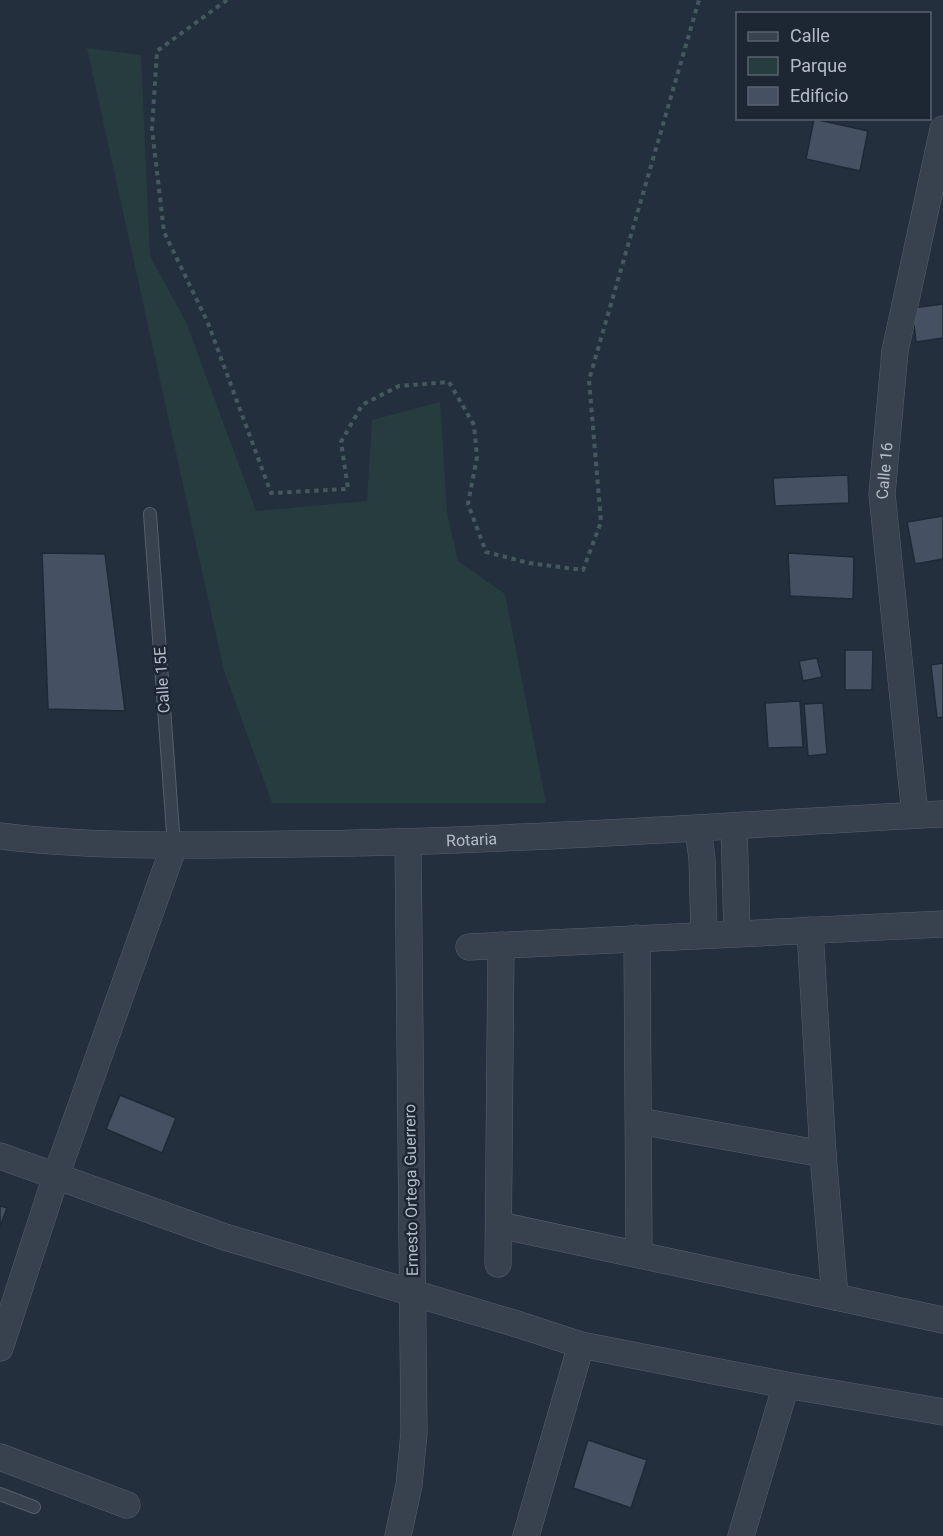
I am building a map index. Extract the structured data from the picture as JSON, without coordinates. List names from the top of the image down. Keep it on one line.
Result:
{"streets":{"street":["Calle 16","Rotaria","Ernesto Ortega Guerrero"],"lane":["Calle 15E"]},"crossings":[["Calle 16","Rotaria"],["Calle 15E","Rotaria"],["Rotaria","Ernesto Ortega Guerrero"]],"legend":["Calle","Parque","Edificio"]}
